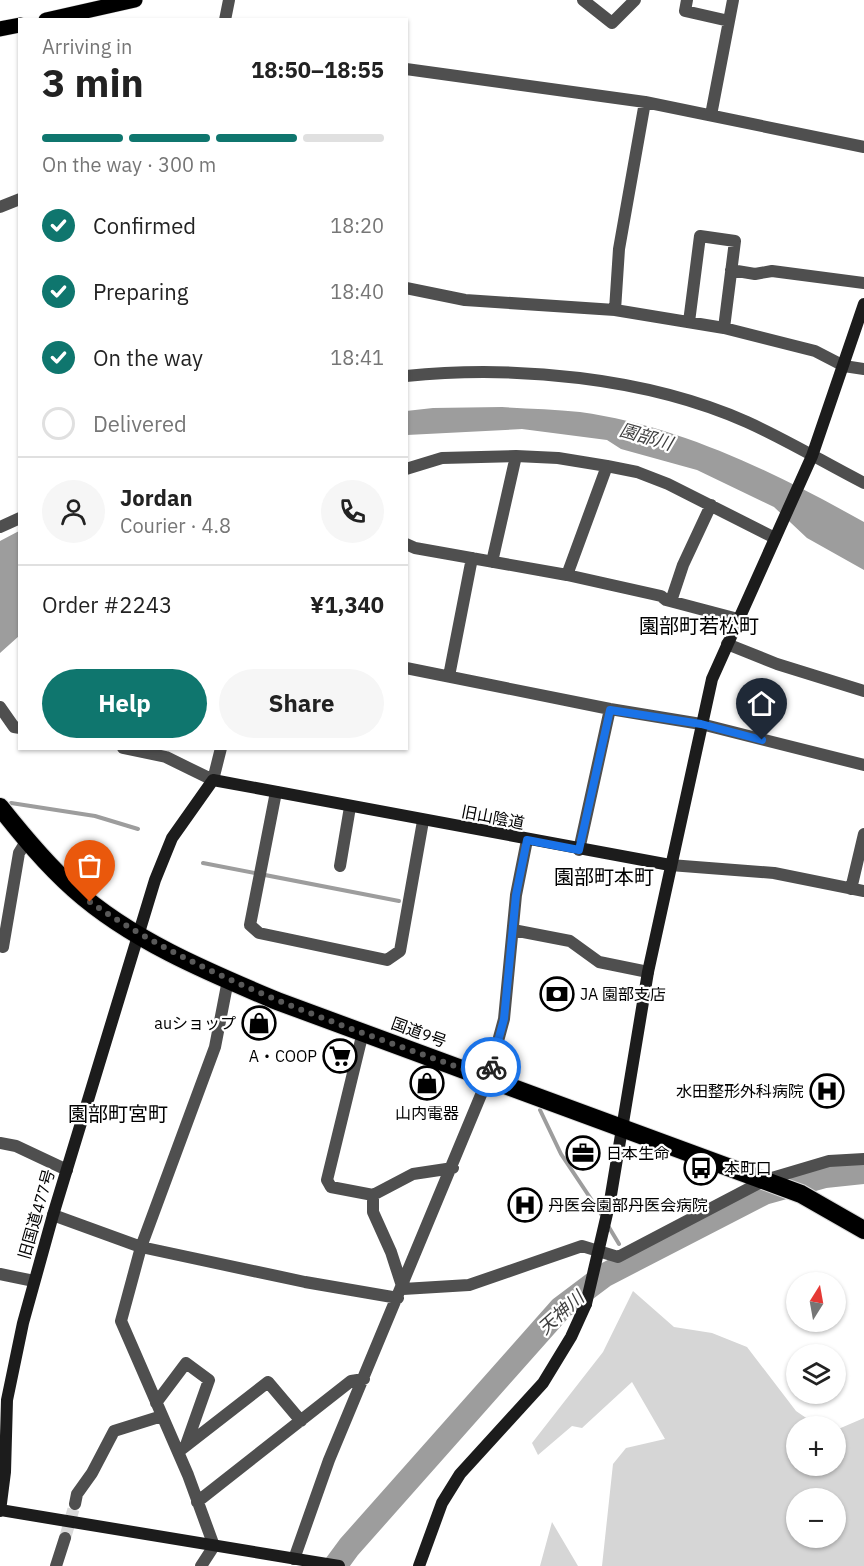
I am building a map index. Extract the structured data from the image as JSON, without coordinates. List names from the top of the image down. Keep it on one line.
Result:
{"streets":{"highway":["国道9号"],"street":["旧山陰道","旧国道477号"]},"crossings":[["旧山陰道","旧国道477号"],["国道9号","旧国道477号"]],"districts":["園部町若松町","園部町本町","園部町宮町"],"water":["園部川","天神川"],"places":{"bank":["JA 園部支店"],"shop":["auショップ","山内電器"],"supermarket":["A・COOP"],"hospital":["水田整形外科病院","丹医会園部丹医会病院"],"office":["日本生命"],"bus stop":["本町口"]},"north":"top","page":{"heading":["3 min","Arriving in","18:50–18:55"],"panel":["Jordan","Courier · 4.8","Order #2243","¥1,340"],"bar":"On the way · 300 m","list":[["Confirmed","18:20"],["Preparing","18:40"],["On the way","18:41"],"Delivered"],"buttons":["Help","Share"],"map_buttons":["+","−"]}}
